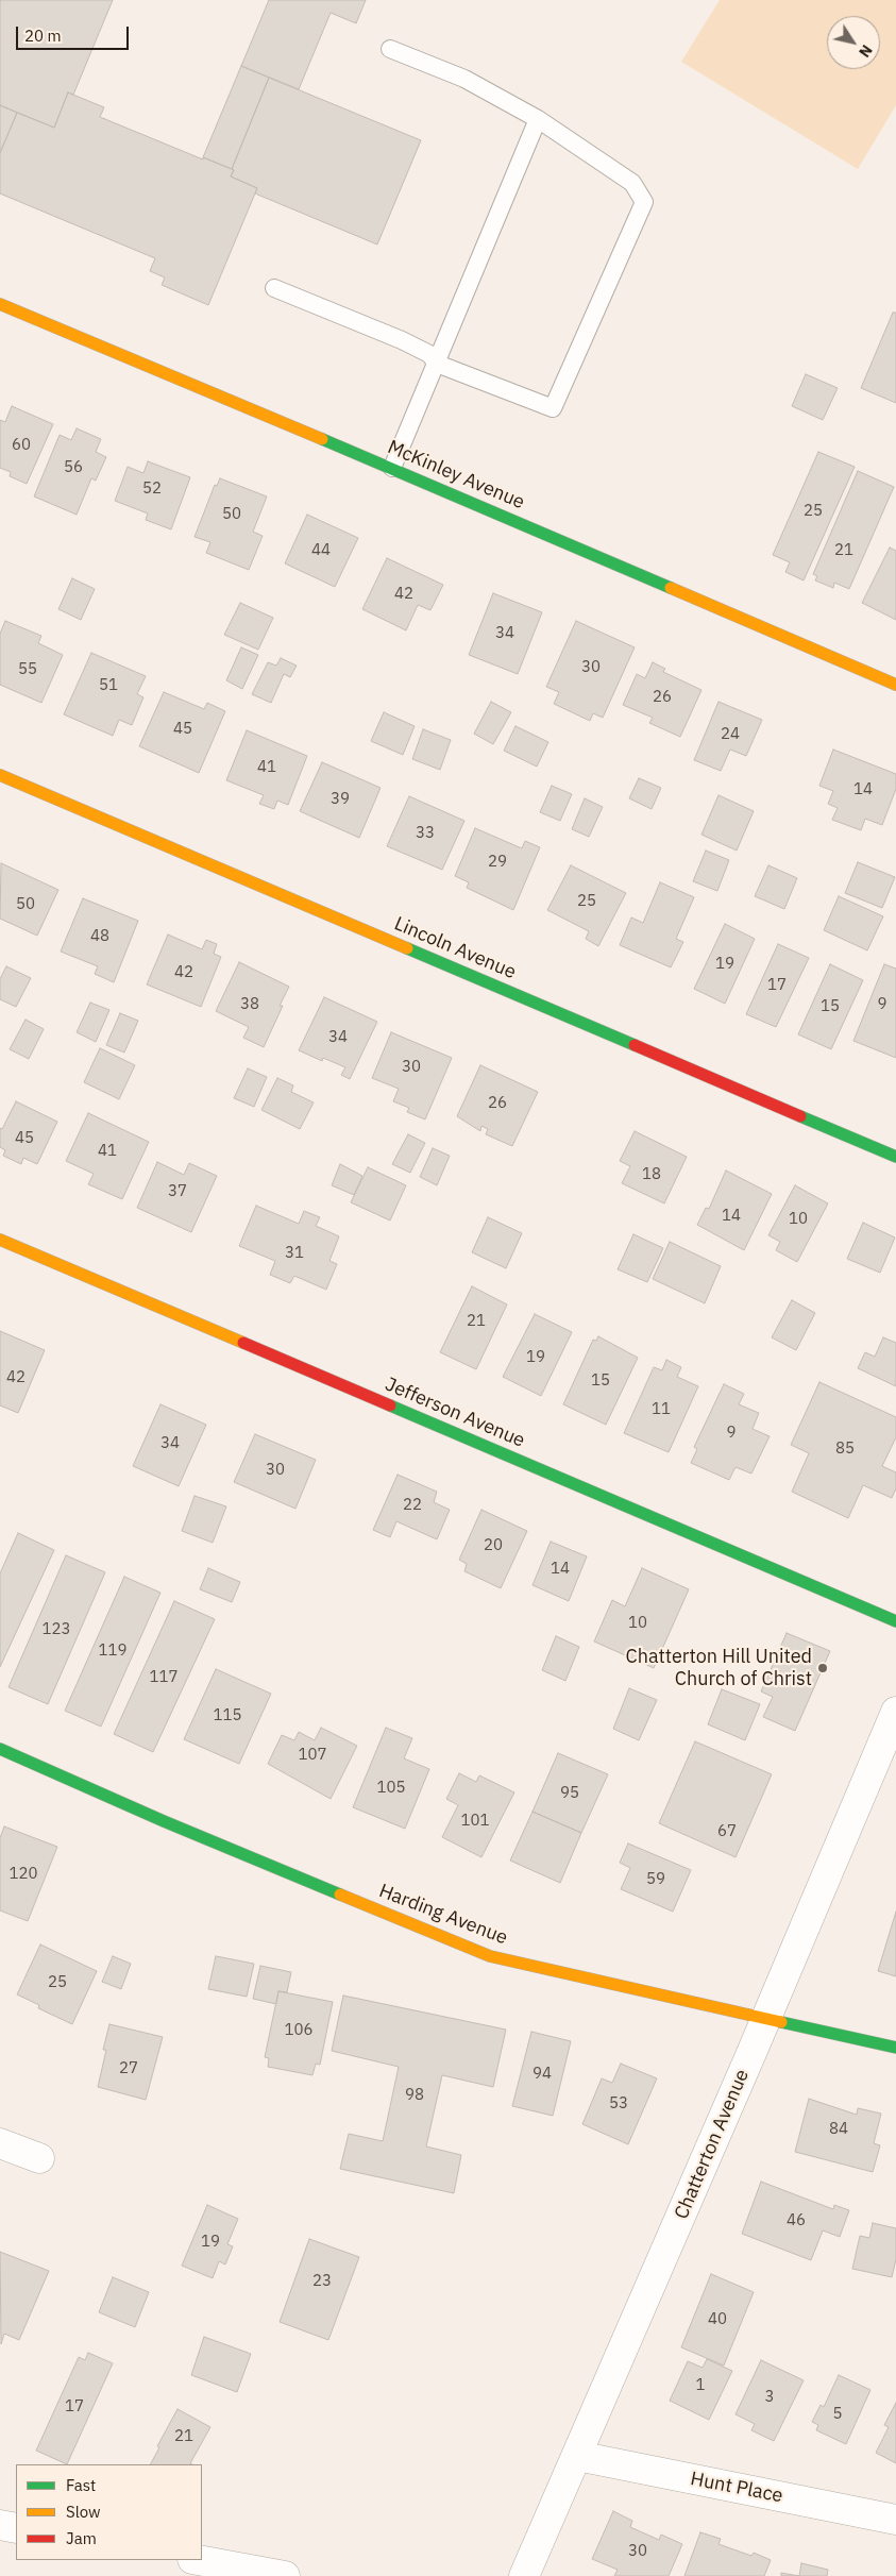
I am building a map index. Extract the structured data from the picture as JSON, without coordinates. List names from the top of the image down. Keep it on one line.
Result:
{"streets":{"street":["McKinley Avenue","Lincoln Avenue","Jefferson Avenue","Harding Avenue","Chatterton Avenue","Hunt Place"]},"crossings":[["Harding Avenue","Chatterton Avenue"],["Chatterton Avenue","Hunt Place"]],"places":["Chatterton Hill United Church of Christ"],"house_numbers":["60","56","52","25","50","44","21","42","34","30","55","51","26","45","24","41","14","39","33","29","25","50","48","19","42","17","38","9","15","34","30","26","45","41","18","37","14","10","31","21","19","42","15","11","9","34","85","30","22","20","14","10","123","119","117","115","107","105","95","101","67","120","59","25","106","27","94","98","53","84","46","19","23","40","1","3","17","5","21","30"],"legend":["Fast","Slow","Jam"],"scale_bar":"20 m","north":"bottom right"}
